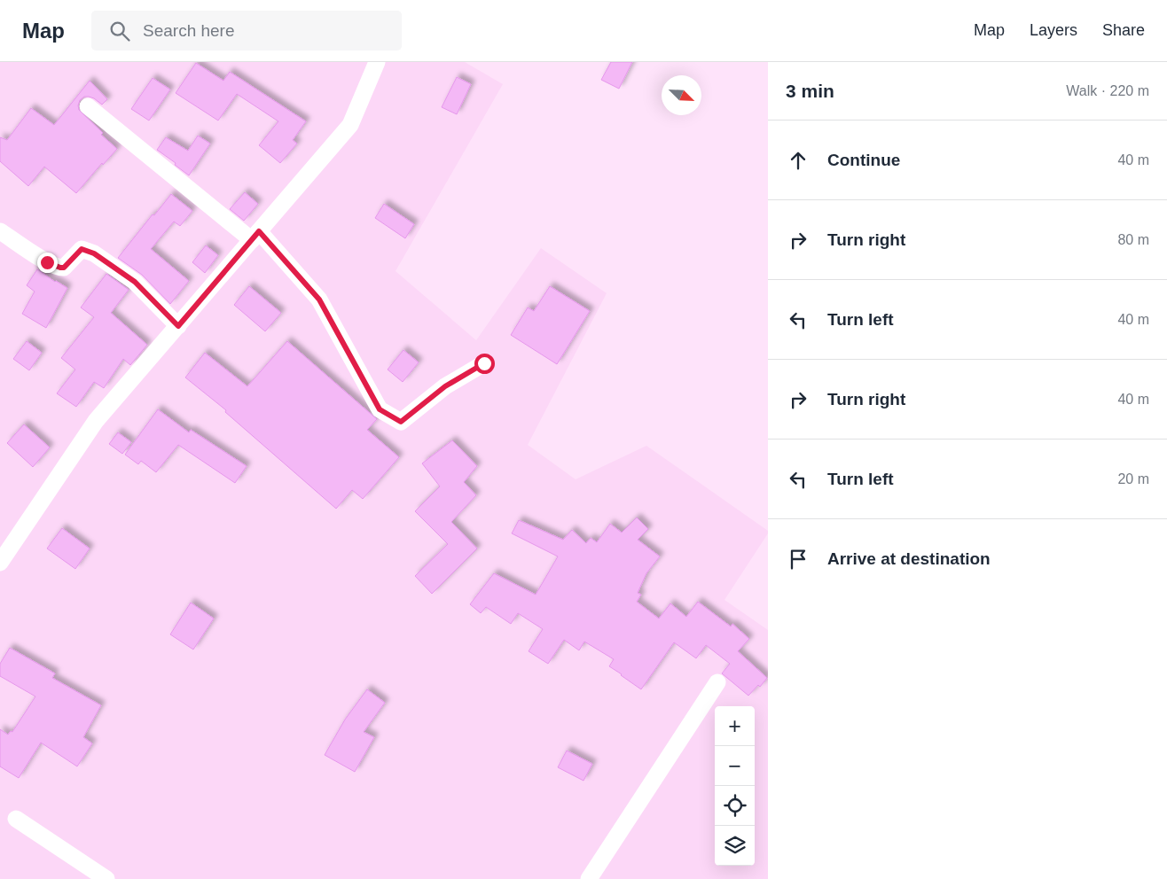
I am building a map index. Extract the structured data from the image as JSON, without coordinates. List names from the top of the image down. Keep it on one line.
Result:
{"north":"bottom right","page":{"header":"Map","search":"Search here","nav":["Map","Layers","Share"],"heading":["3 min","Walk · 220 m"],"list":[["Continue","40 m"],["Turn right","80 m"],["Turn left","40 m"],["Turn right","40 m"],["Turn left","20 m"],"Arrive at destination"],"map_buttons":["+","−"]}}
